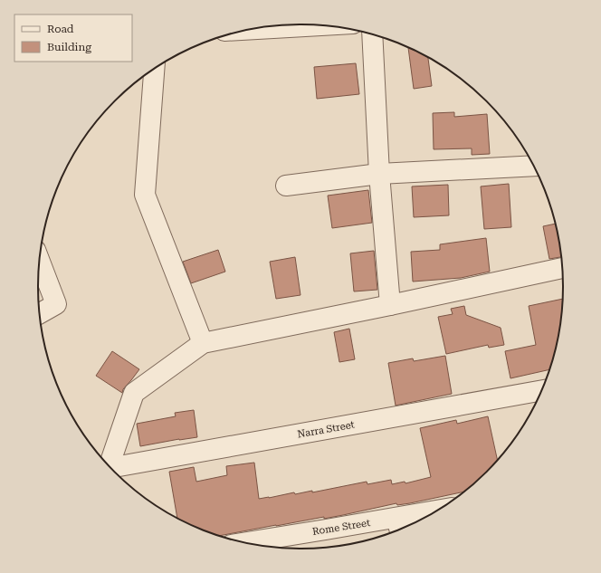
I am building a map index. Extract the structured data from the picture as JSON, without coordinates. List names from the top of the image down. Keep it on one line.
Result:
{"streets":{"street":["Narra Street","Rome Street"]},"legend":["Road","Building"]}
